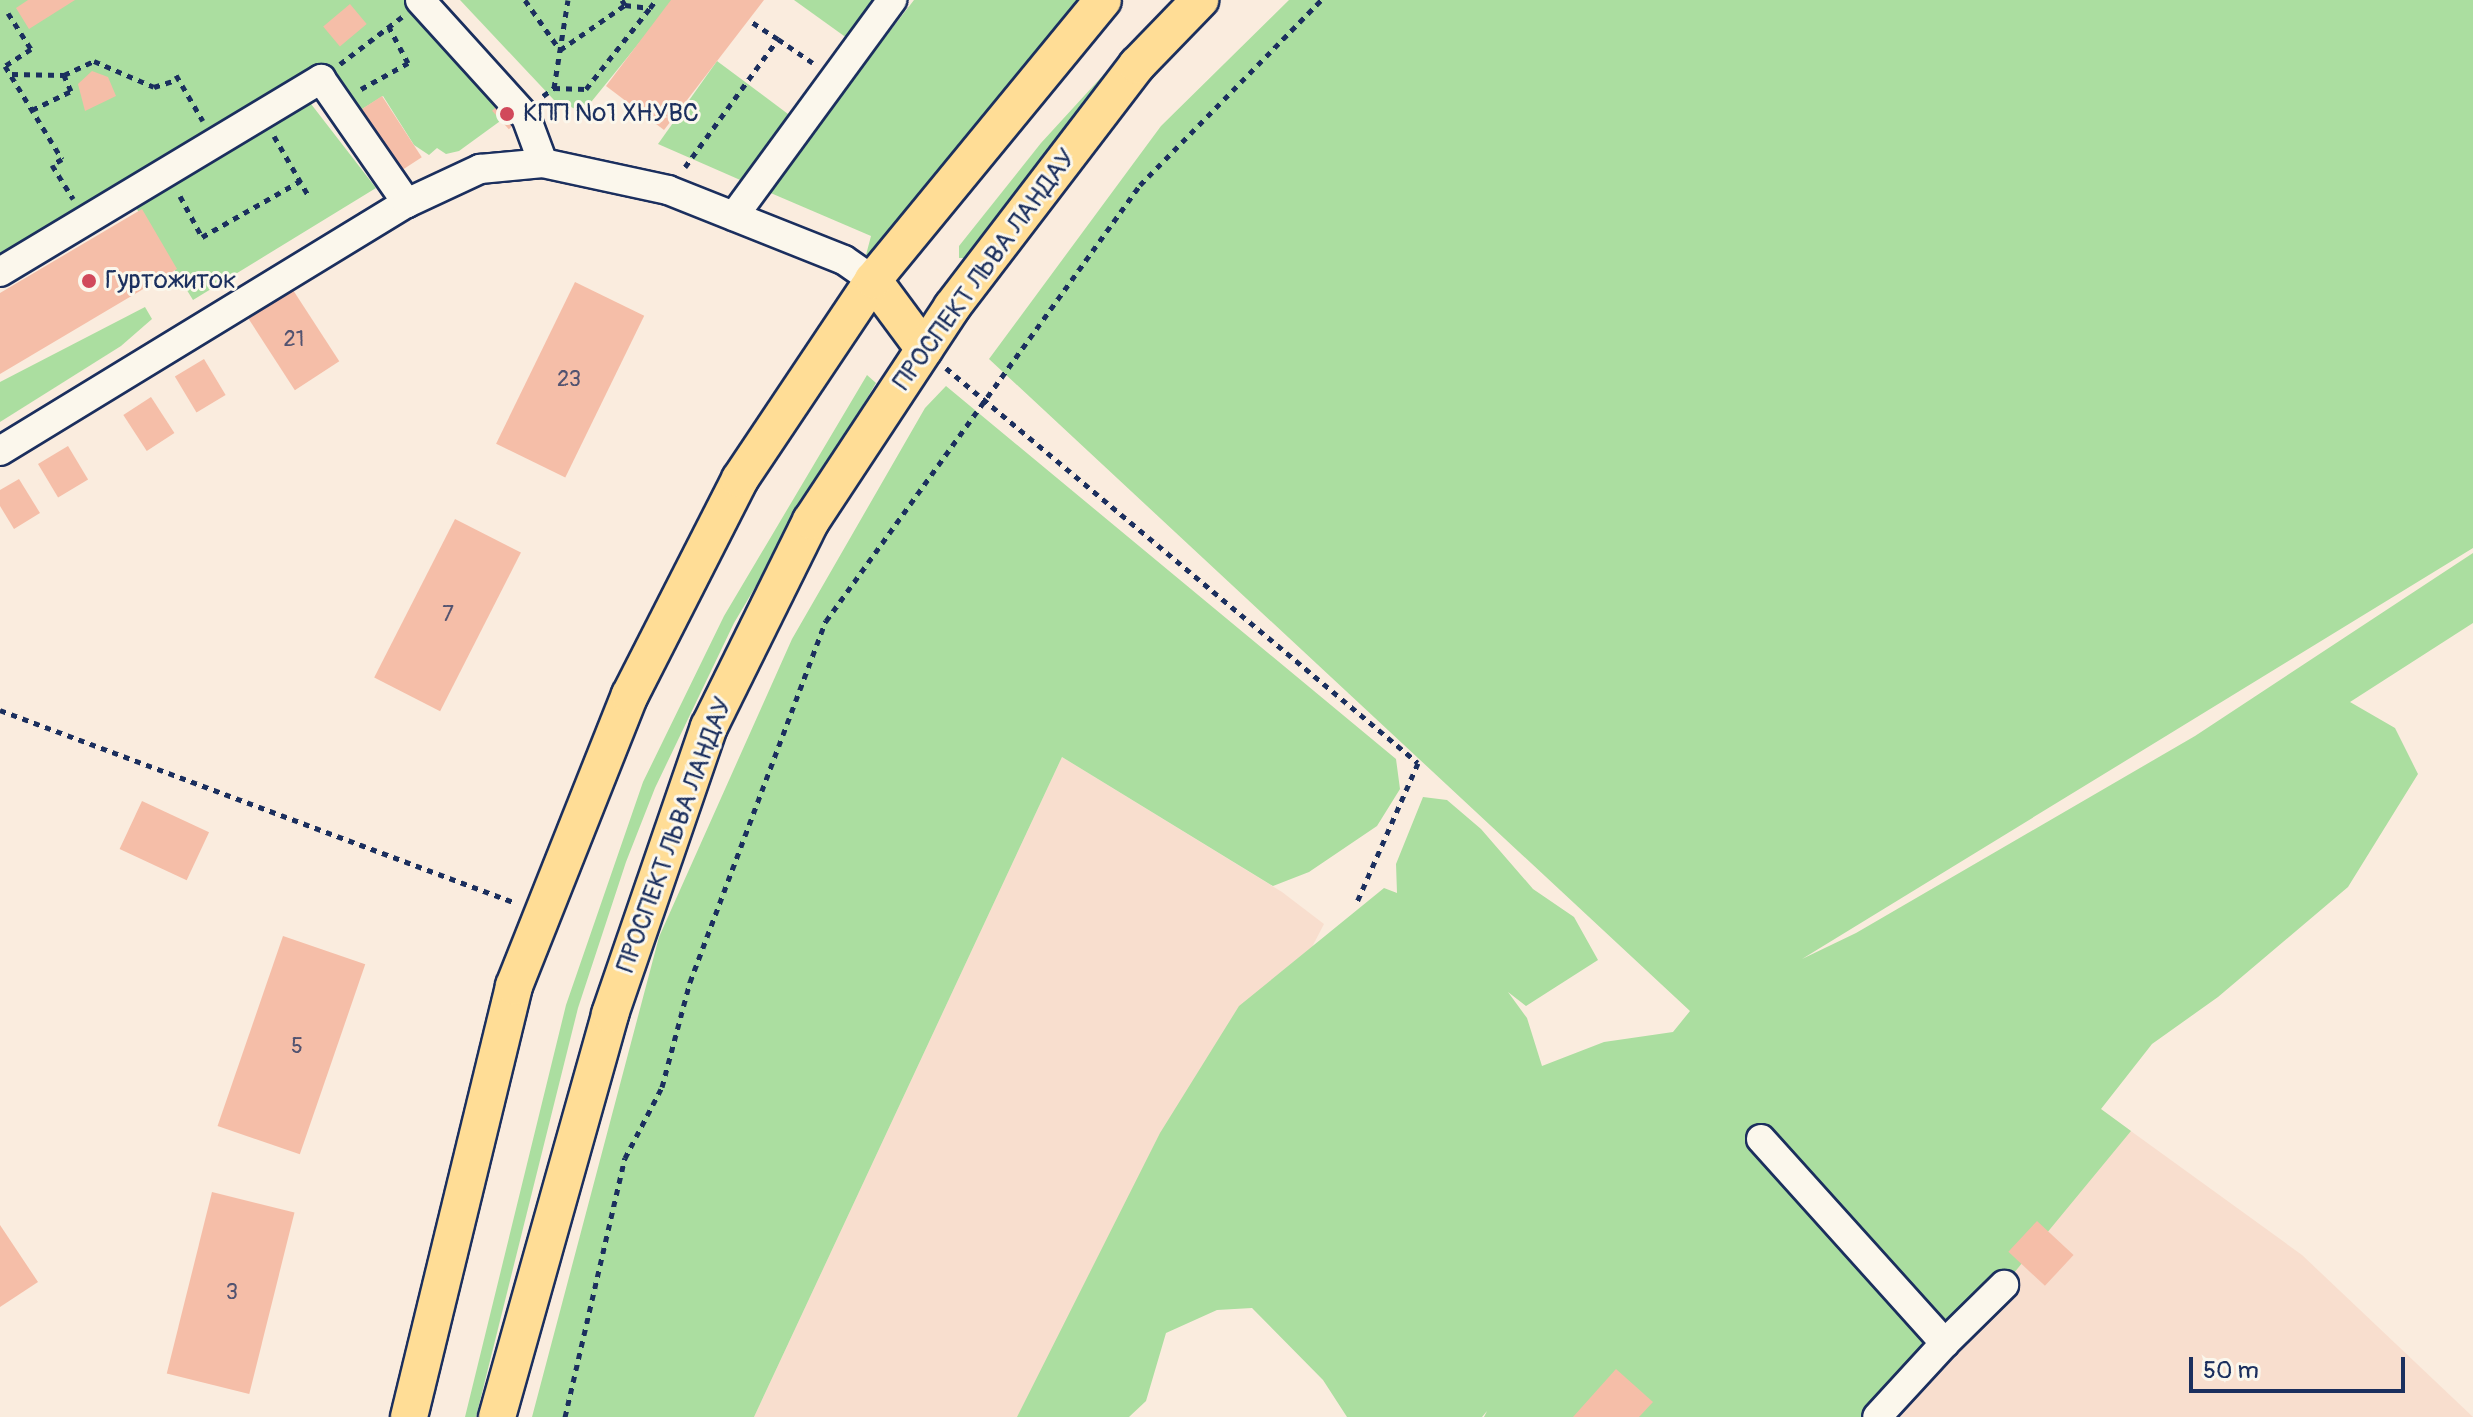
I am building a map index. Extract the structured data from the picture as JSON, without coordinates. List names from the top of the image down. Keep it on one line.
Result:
{"streets":{"main road":["ПРОСПЕКТ ЛЬВА ЛАНДАУ"]},"places":["КПП №1 ХНУВС","Гуртожиток"],"house_numbers":["21","23","7","5","3"],"scale_bar":"50 m"}
